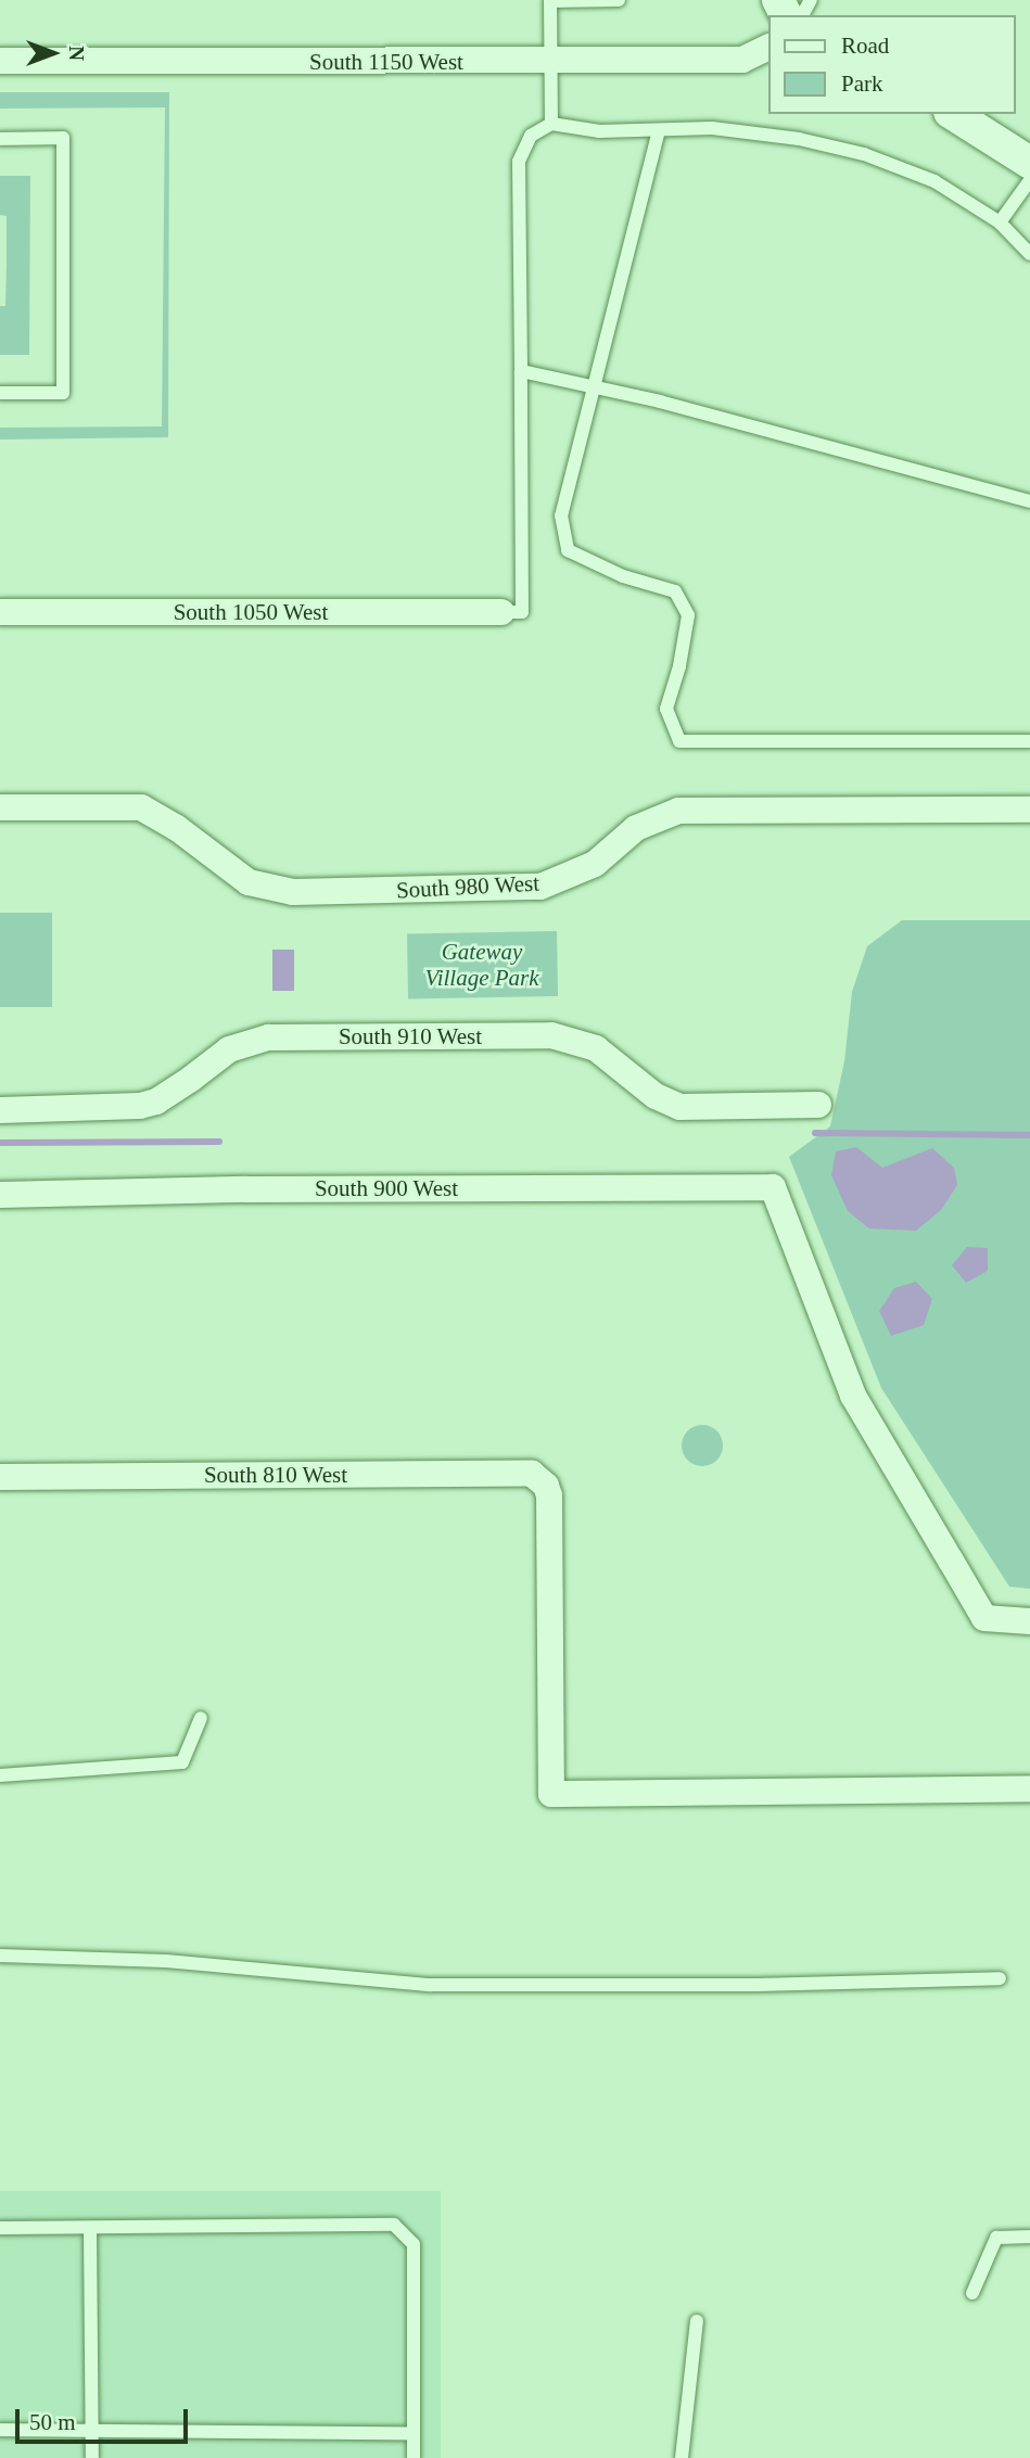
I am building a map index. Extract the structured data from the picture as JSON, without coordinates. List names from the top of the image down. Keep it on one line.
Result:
{"streets":{"street":["South 1150 West","South 1050 West","South 980 West","South 910 West","South 900 West","South 810 West"]},"parks":["Gateway Village Park"],"legend":["Road","Park"],"scale_bar":"50 m","north":"right"}
